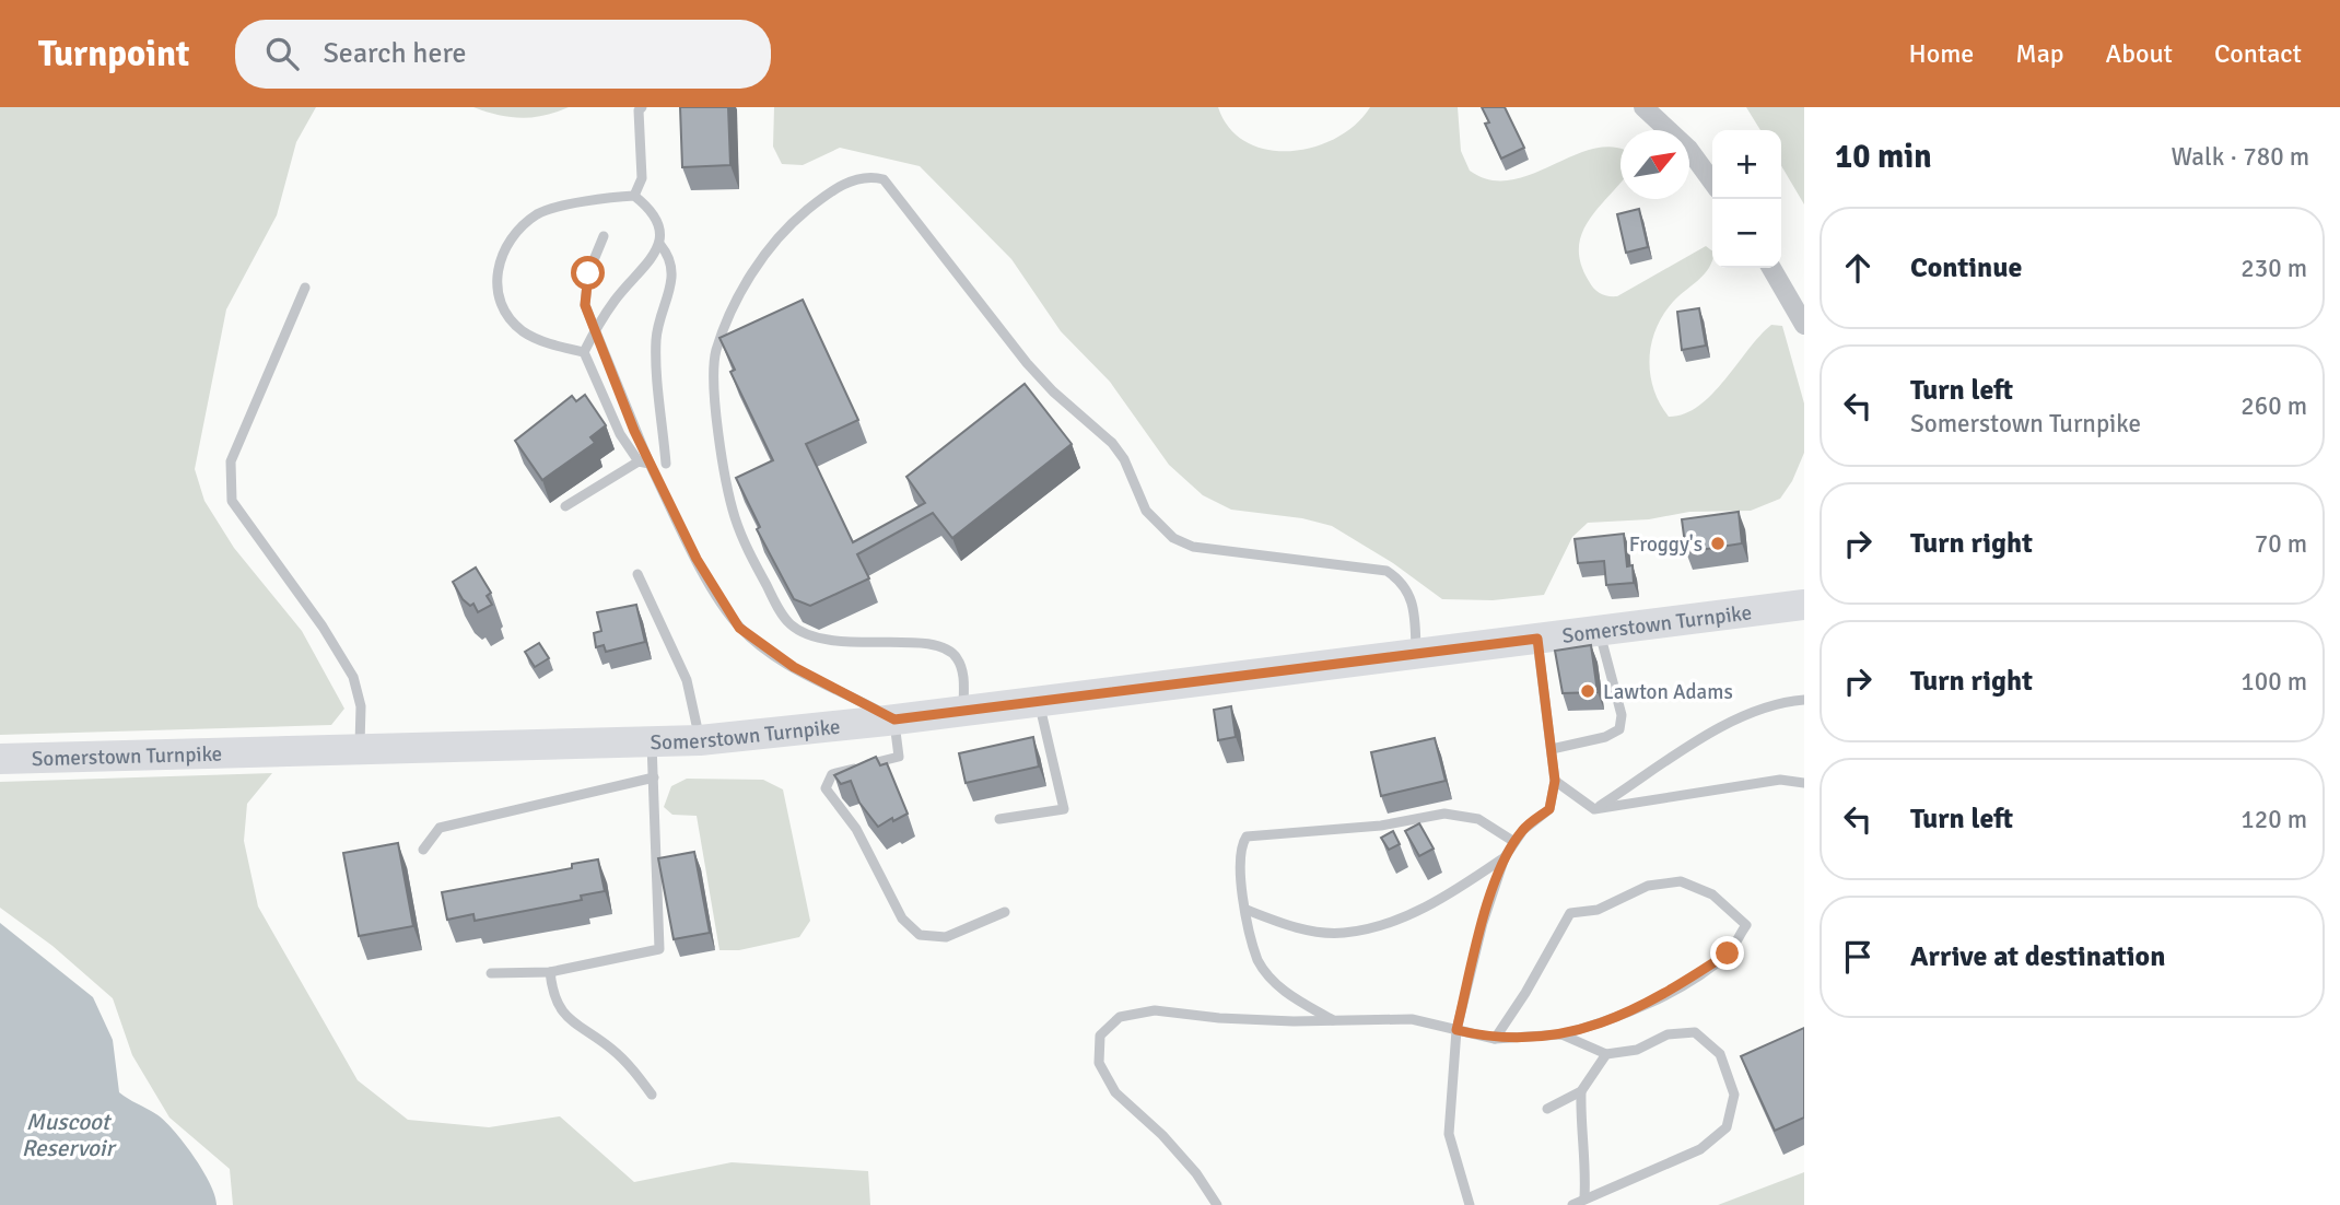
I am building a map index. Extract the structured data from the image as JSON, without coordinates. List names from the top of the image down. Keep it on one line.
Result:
{"streets":{"main road":["Somerstown Turnpike"]},"water":["Muscoot Reservoir"],"places":["Froggy's","Lawton Adams"],"north":"top right","page":{"header":"Turnpoint","search":"Search here","nav":["Home","Map","About","Contact"],"heading":["10 min","Walk · 780 m"],"map_buttons":["+","−"],"list":[["Continue","230 m"],["Turn left","Somerstown Turnpike","260 m"],["Turn right","70 m"],["Turn right","100 m"],["Turn left","120 m"],"Arrive at destination"]}}
